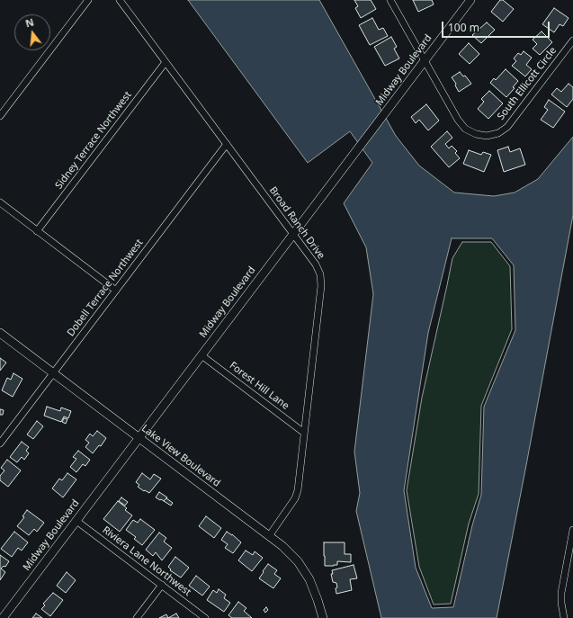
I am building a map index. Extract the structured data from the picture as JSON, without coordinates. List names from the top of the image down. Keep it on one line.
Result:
{"streets":{"street":["Midway Boulevard","South Ellicott Circle","Sidney Terrace Northwest","Broad Ranch Drive","Dobell Terrace Northwest","Forest Hill Lane","Lake View Boulevard","Riviera Lane Northwest"]},"crossings":[["Midway Boulevard","South Ellicott Circle"],["Midway Boulevard","Broad Ranch Drive"],["Midway Boulevard","Forest Hill Lane"],["Midway Boulevard","Lake View Boulevard"],["Midway Boulevard","Riviera Lane Northwest"],["Sidney Terrace Northwest","Broad Ranch Drive"],["Broad Ranch Drive","Dobell Terrace Northwest"],["Broad Ranch Drive","Forest Hill Lane"],["Broad Ranch Drive","Lake View Boulevard"],["Dobell Terrace Northwest","Lake View Boulevard"]],"scale_bar":"100 m","north":"top"}
